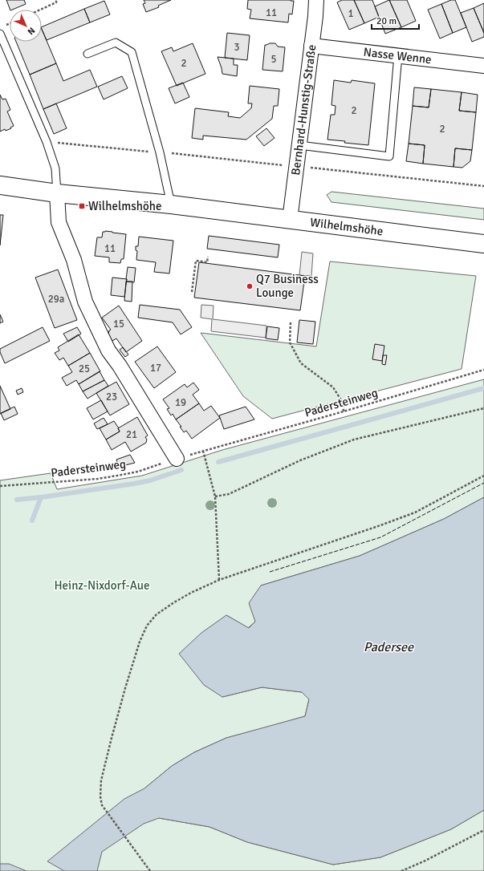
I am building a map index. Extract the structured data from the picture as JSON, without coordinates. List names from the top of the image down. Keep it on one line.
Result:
{"streets":{"main road":["Wilhelmshöhe"],"street":["Nasse Wenne","Bernhard-Hunstig-Straße"],"path":["Padersteinweg"]},"crossings":[["Nasse Wenne","Bernhard-Hunstig-Straße"],["Bernhard-Hunstig-Straße","Wilhelmshöhe"]],"water":["Padersee"],"parks":["Heinz-Nixdorf-Aue"],"places":{"transit":["Wilhelmshöhe"],"other":["Q7 Business Lounge"]},"house_numbers":["11","1","3","5","2","2","2","11","29a","15","17","25","23","19","21"],"scale_bar":"20 m","north":"bottom right"}
